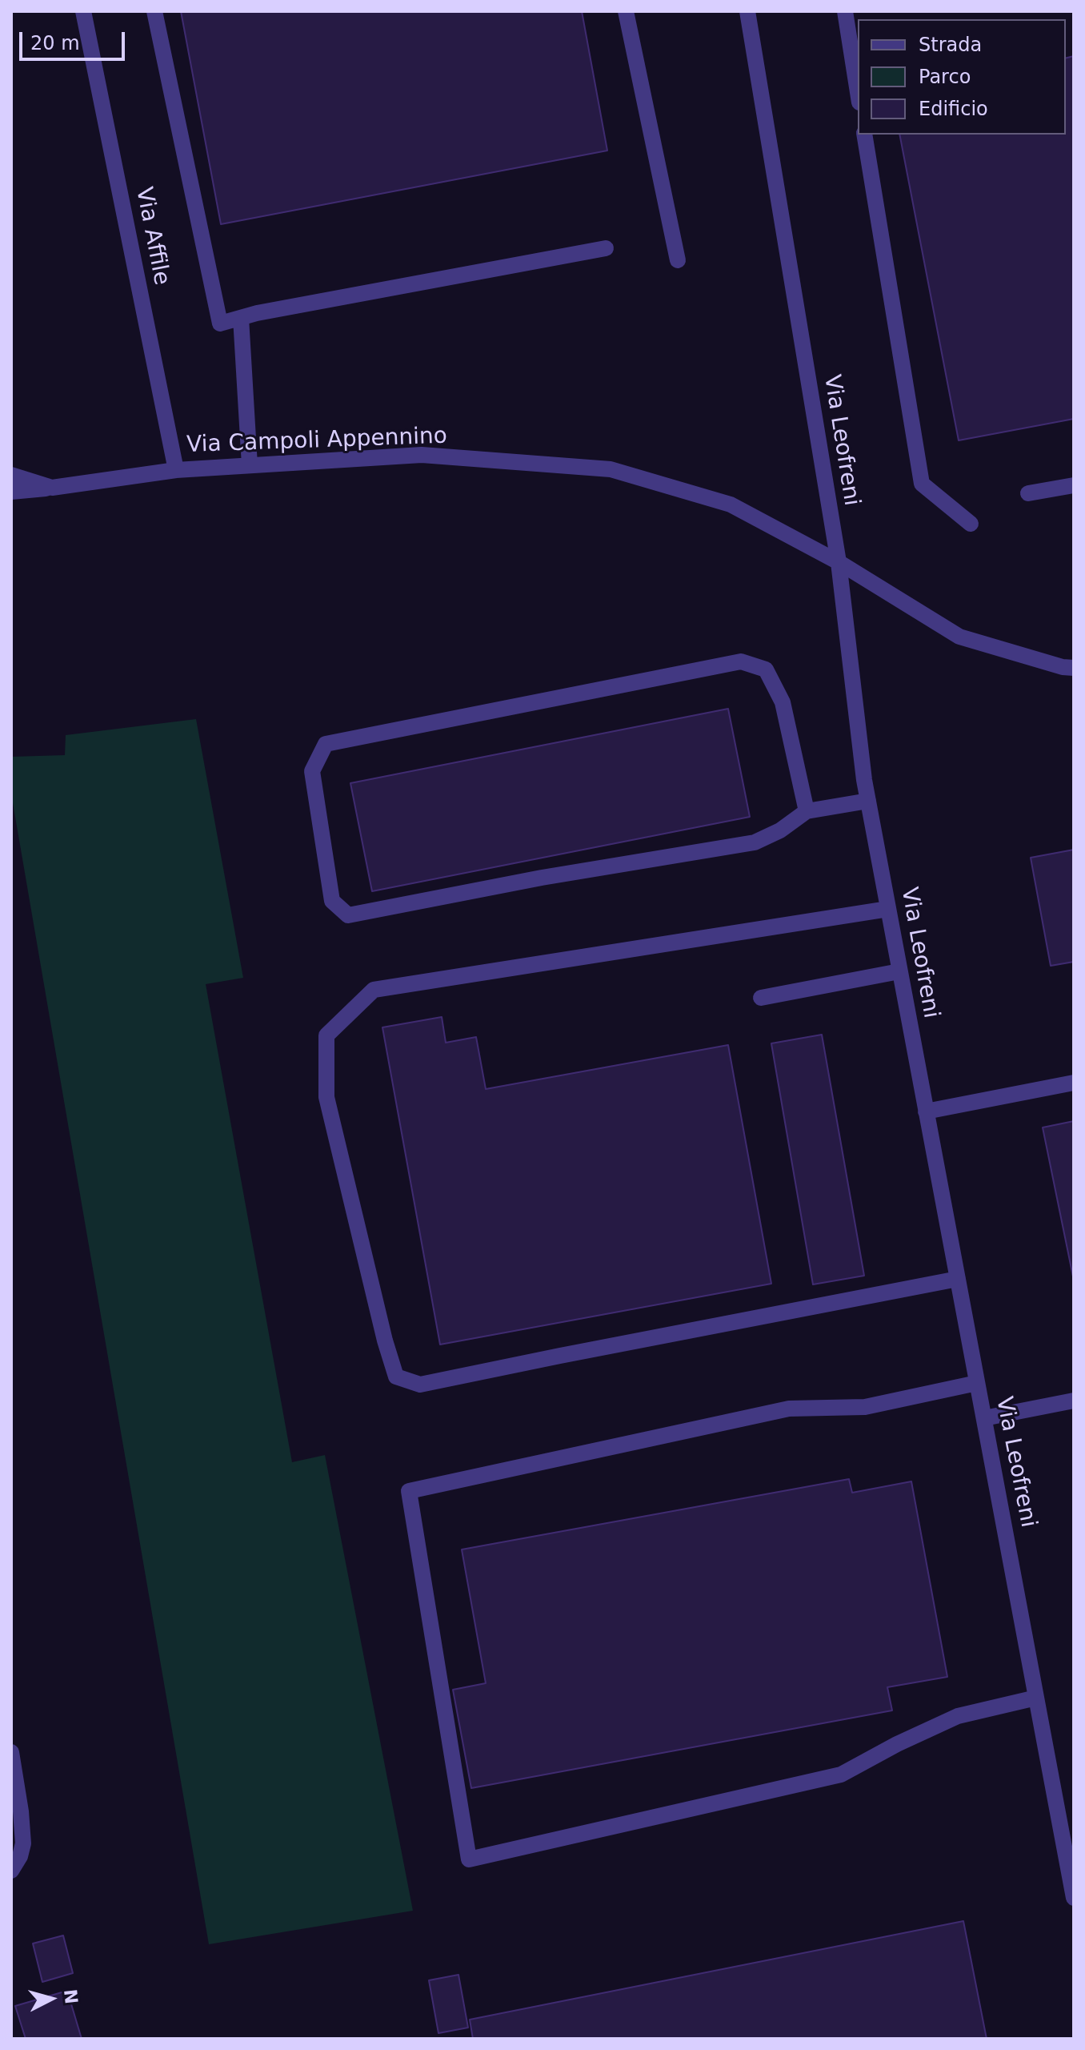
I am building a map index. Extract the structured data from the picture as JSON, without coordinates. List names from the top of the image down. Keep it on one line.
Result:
{"streets":{"street":["Via Affile","Via Leofreni","Via Campoli Appennino"]},"crossings":[["Via Affile","Via Campoli Appennino"],["Via Leofreni","Via Campoli Appennino"]],"legend":["Strada","Parco","Edificio"],"scale_bar":"20 m","north":"right"}
